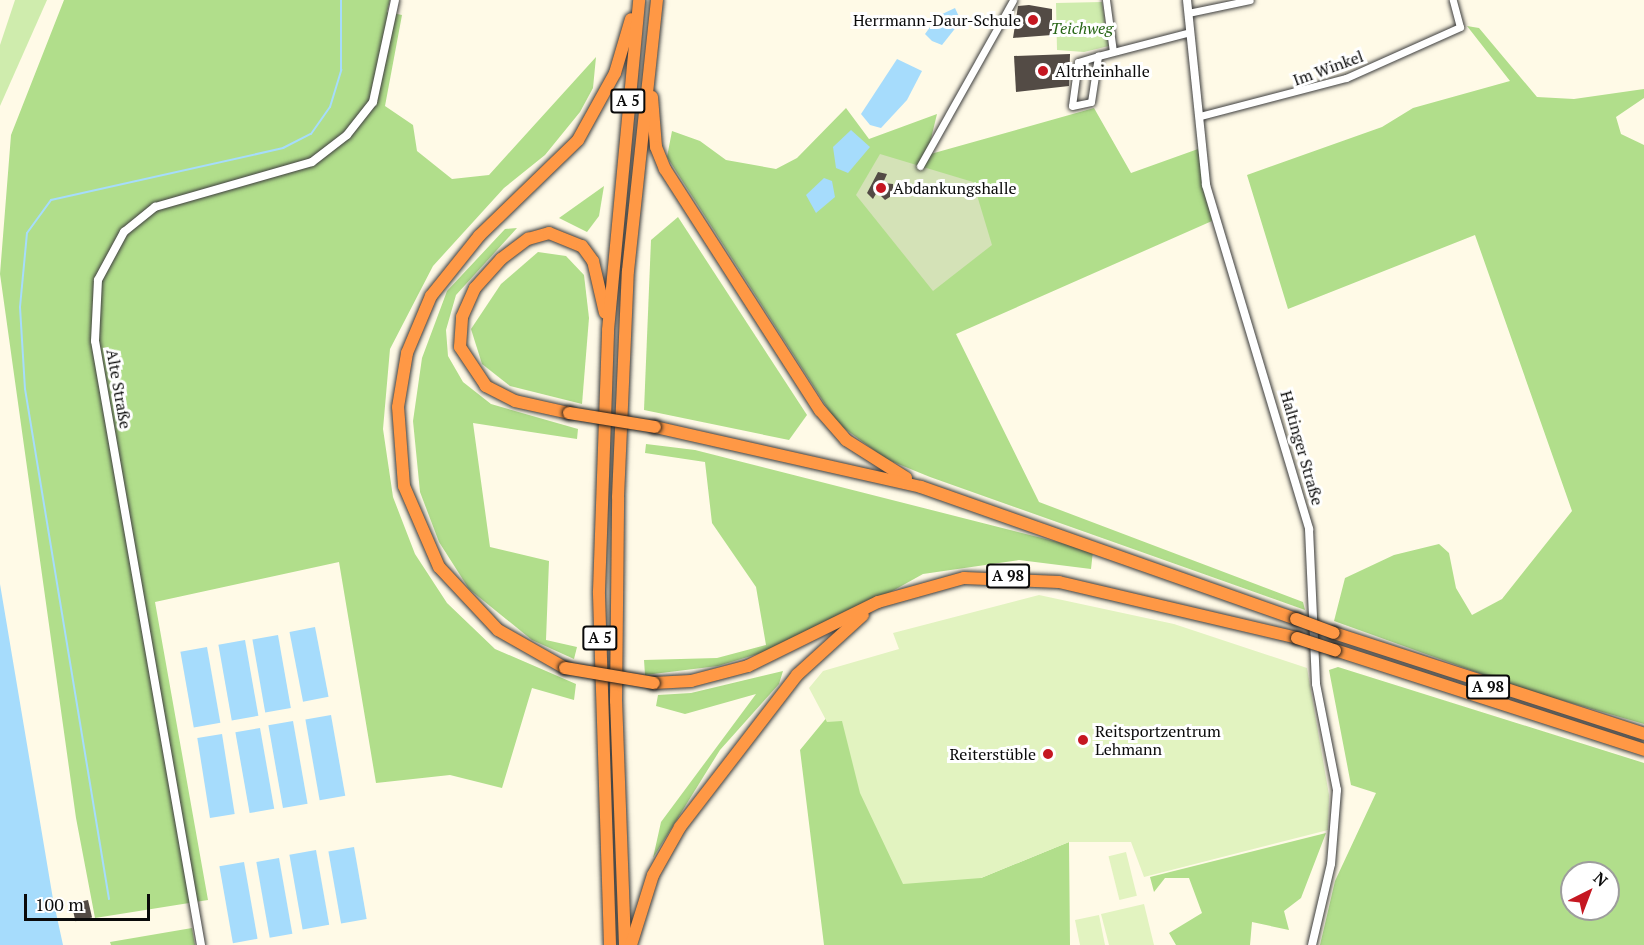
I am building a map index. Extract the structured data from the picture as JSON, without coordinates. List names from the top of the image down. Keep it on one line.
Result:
{"streets":{"highway":["A 5","A 98"],"street":["Im Winkel","Alte Straße","Haltinger Straße"]},"crossings":[["Im Winkel","Haltinger Straße"]],"parks":["Teichweg"],"places":["Herrmann-Daur-Schule","Altrheinhalle","Abdankungshalle","Reitsportzentrum Lehmann","Reiterstüble"],"scale_bar":"100 m","north":"top right"}
